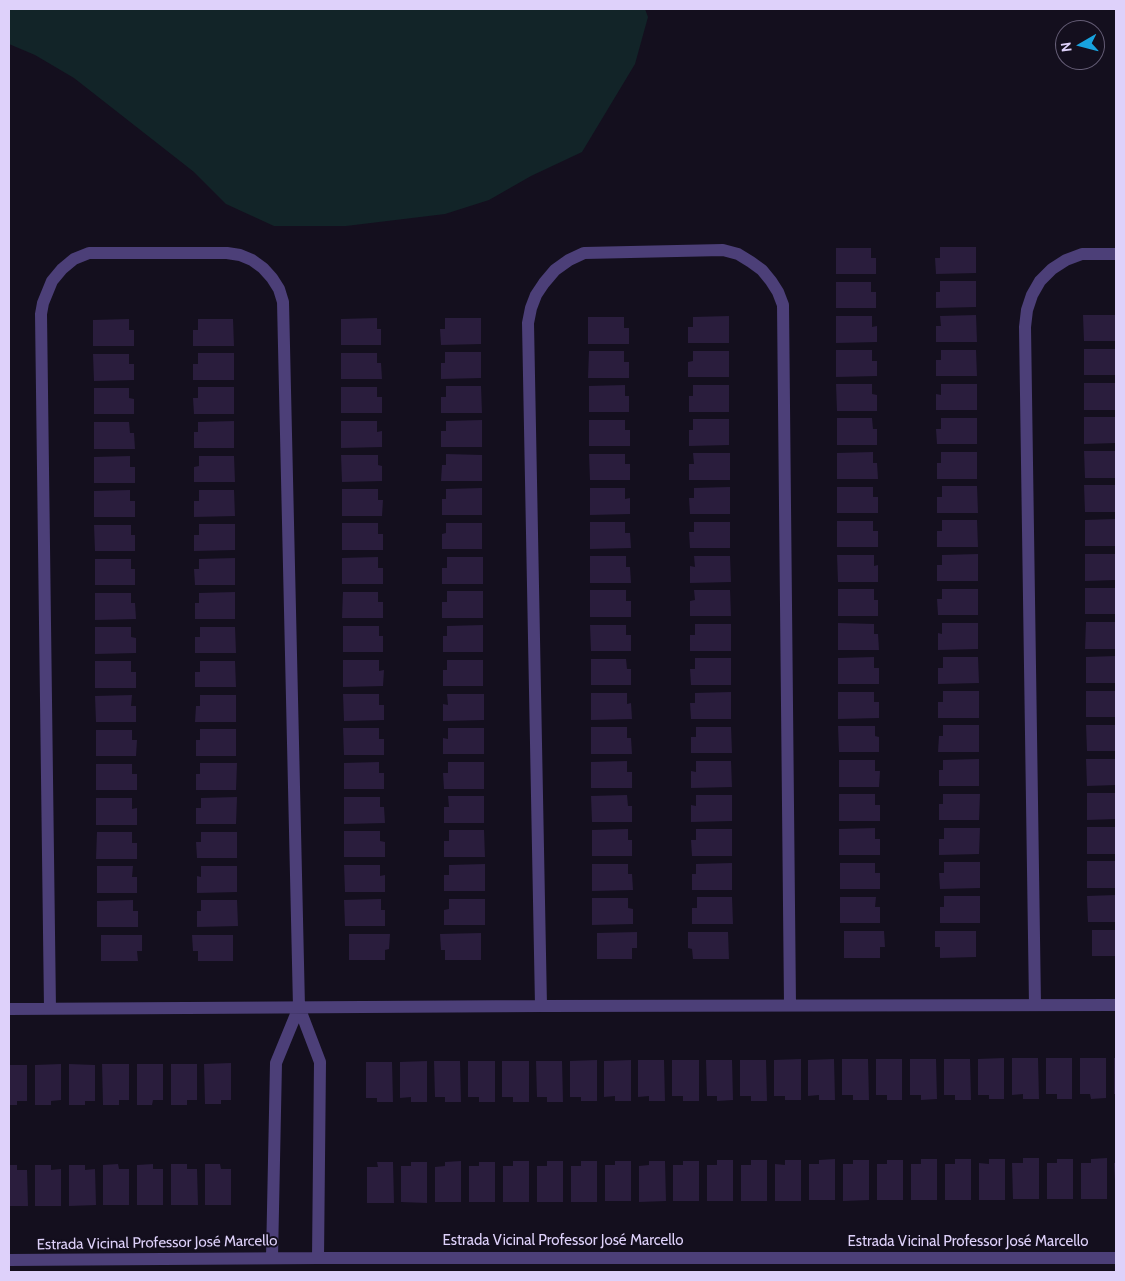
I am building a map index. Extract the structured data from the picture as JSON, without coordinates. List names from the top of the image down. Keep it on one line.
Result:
{"streets":{"street":["Estrada Vicinal Professor José Marcello"]},"north":"left"}
